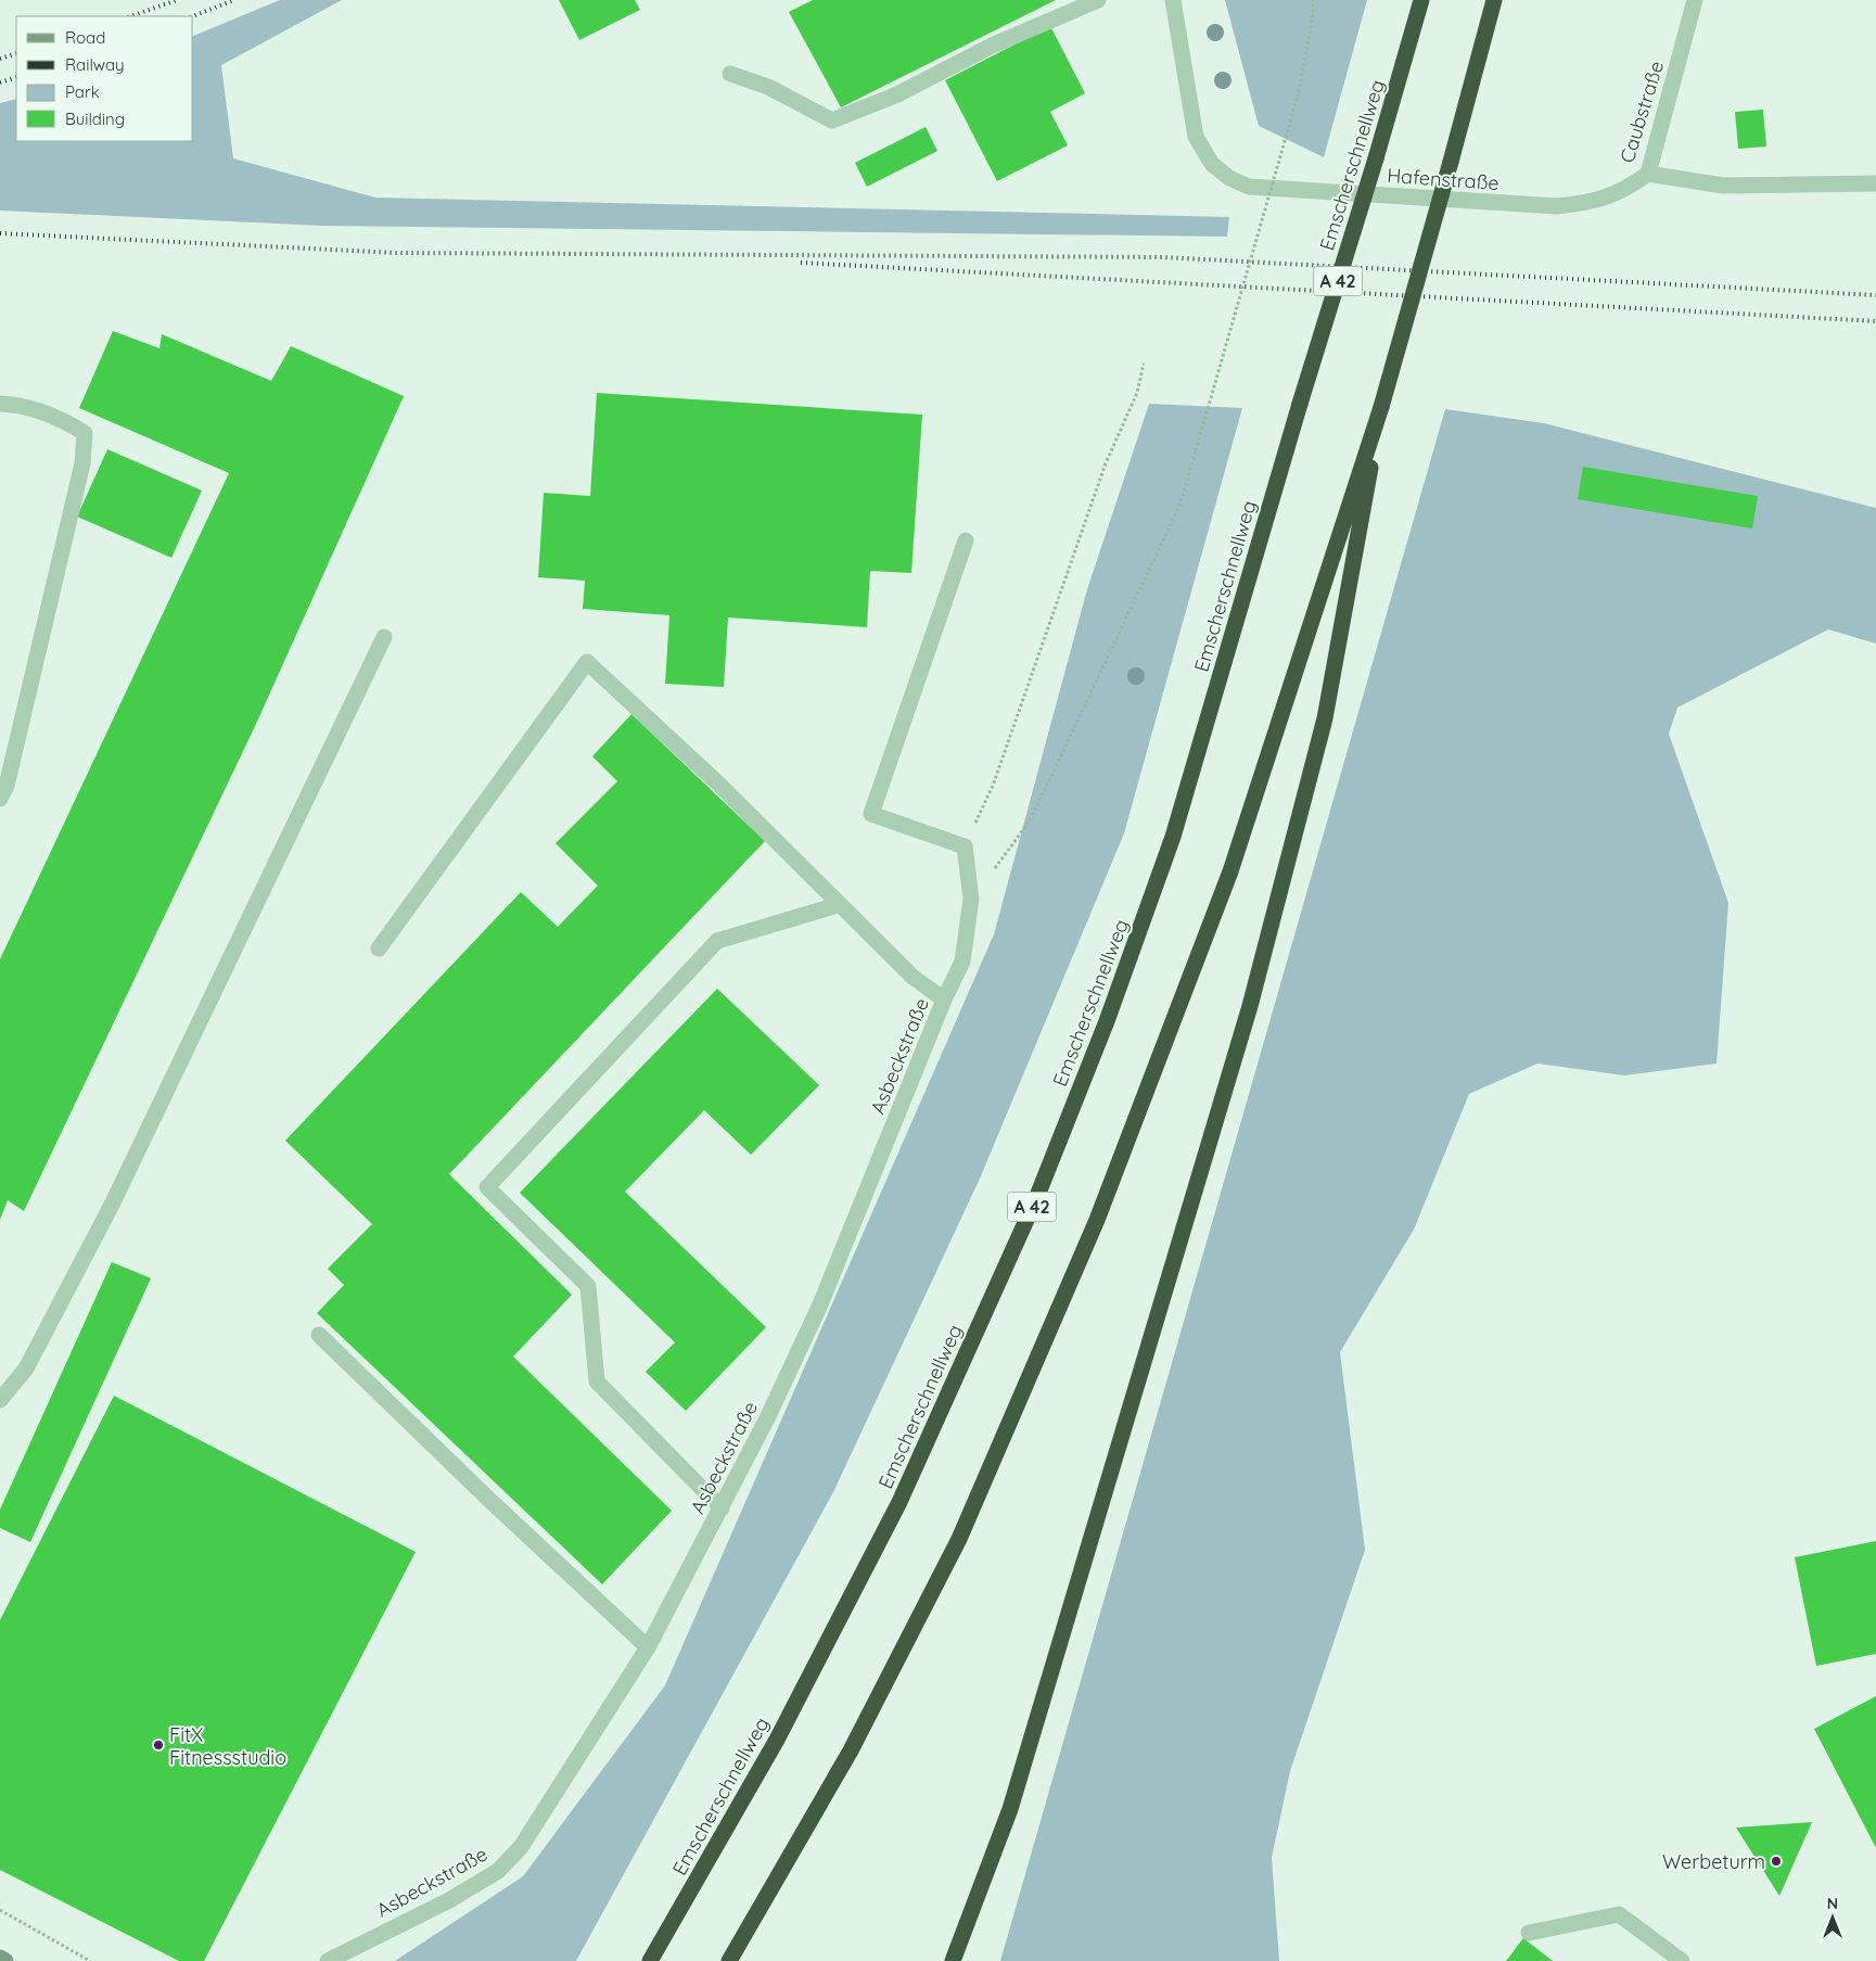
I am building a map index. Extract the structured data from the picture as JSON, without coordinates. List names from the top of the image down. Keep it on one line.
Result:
{"streets":{"highway":["Emscherschnellweg","A 42"],"street":["Caubstraße","Hafenstraße","Asbeckstraße"]},"crossings":[["Caubstraße","Hafenstraße"]],"places":["FitX Fitnessstudio","Werbeturm"],"legend":["Road","Railway","Park","Building"],"north":"top"}
